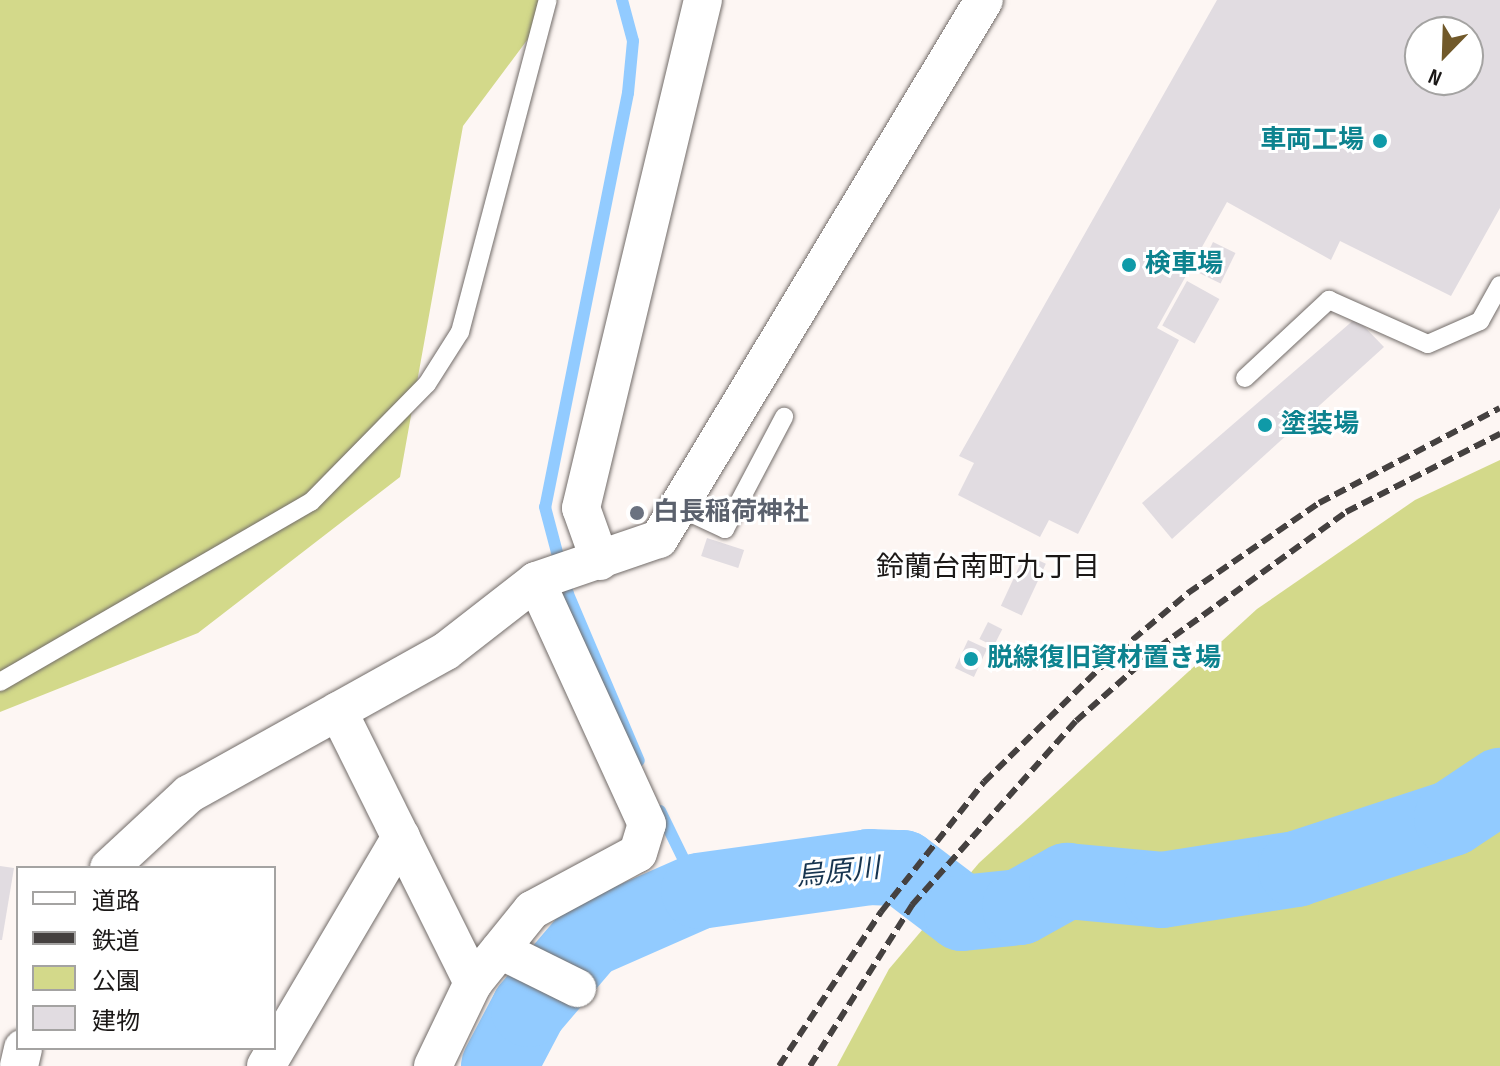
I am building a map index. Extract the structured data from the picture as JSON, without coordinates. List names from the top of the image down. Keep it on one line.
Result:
{"districts":["鈴蘭台南町九丁目"],"water":["烏原川"],"places":["車両工場","検車場","塗装場","白長稲荷神社","脱線復旧資材置き場"],"legend":["道路","鉄道","公園","建物"],"north":"bottom left"}
